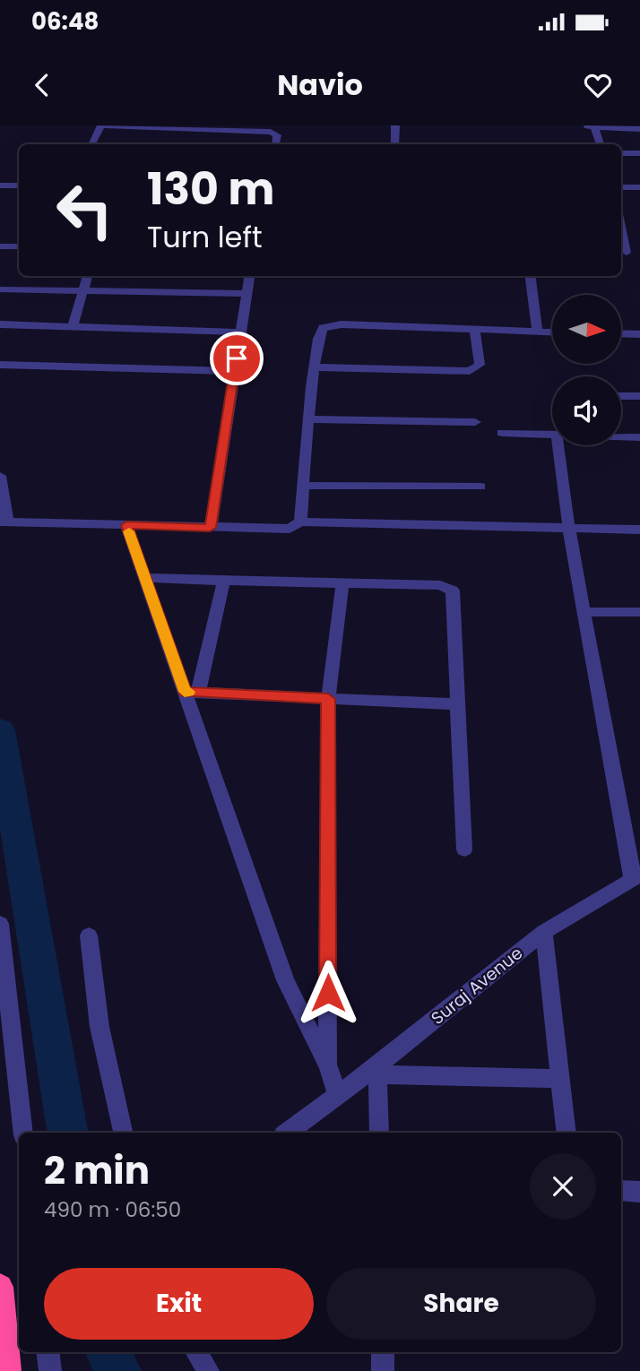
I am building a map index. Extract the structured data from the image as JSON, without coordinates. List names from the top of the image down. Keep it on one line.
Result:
{"streets":{"street":["Suraj Avenue"]},"north":"right","page":{"status":"06:48","header":"Navio","turn":["130 m","Turn left"],"heading":["2 min","490 m · 06:50"],"buttons":["Exit","Share"]}}
